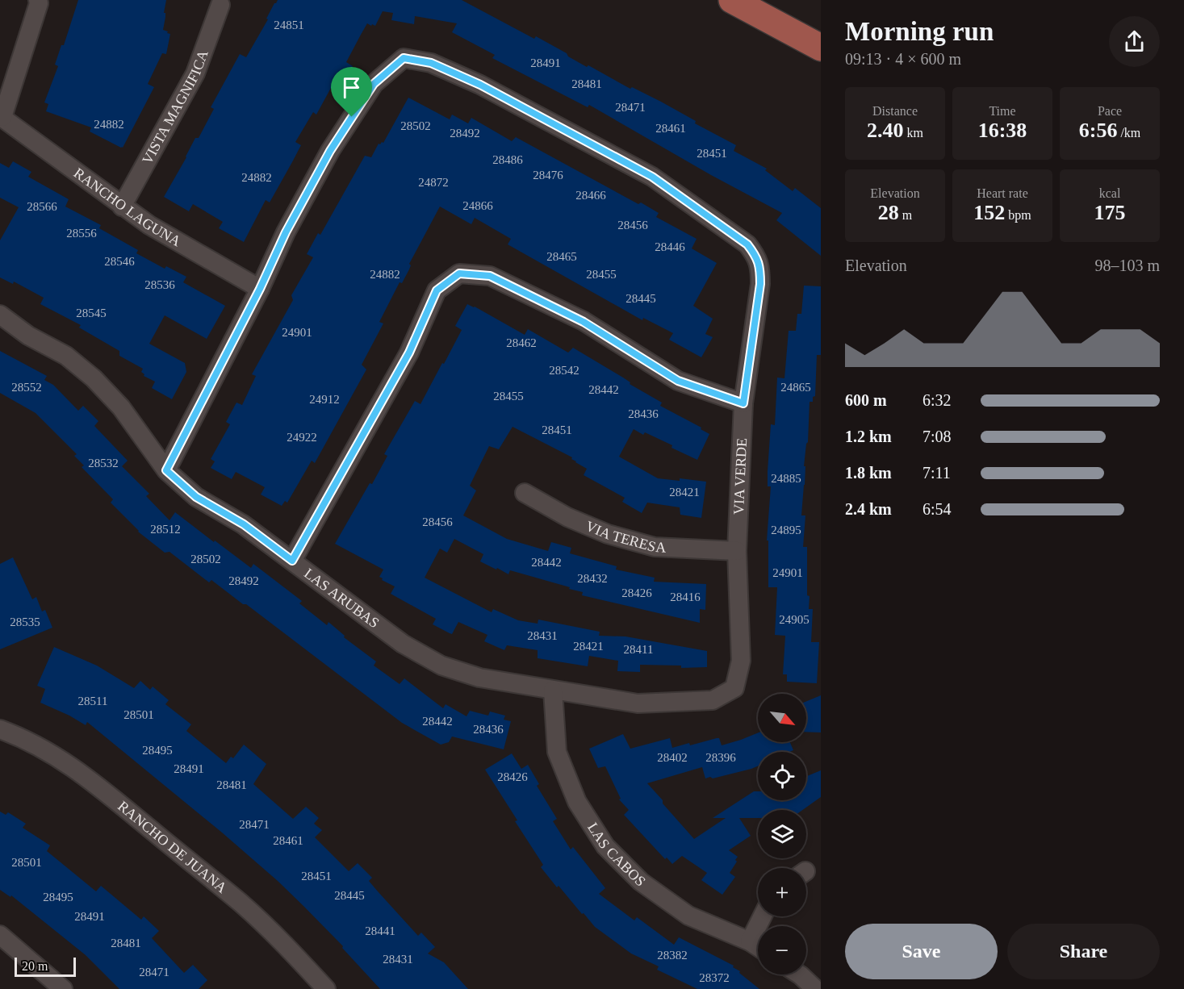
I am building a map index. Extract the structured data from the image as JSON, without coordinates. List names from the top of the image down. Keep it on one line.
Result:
{"streets":{"street":["VISTA MAGNIFICA","RANCHO LAGUNA","VIA VERDE","VIA TERESA","LAS ARUBAS","RANCHO DE JUANA","LAS CABOS"]},"crossings":[["VISTA MAGNIFICA","RANCHO LAGUNA"],["RANCHO LAGUNA","VIA VERDE"],["VIA VERDE","VIA TERESA"],["VIA VERDE","LAS ARUBAS"],["LAS ARUBAS","LAS CABOS"]],"house_numbers":["24851","28491","28481","28471","24882","28502","28461","28492","28451","28486","28476","24882","24872","28466","24866","28566","28456","28556","28446","28465","28546","24882","28455","28536","28445","28545","24901","28462","28542","28552","24865","28442","28455","24912","28436","28451","24922","28532","24885","28421","28456","28512","24895","28502","28442","24901","28432","28492","28426","28416","24905","28535","28431","28421","28411","28511","28501","28442","28436","28495","28402","28396","28491","28426","28481","28471","28461","28501","28451","28445","28495","28491","28441","28481","28382","28431","28471","28372"],"scale_bar":"20 m","north":"bottom right","page":{"heading":["Morning run","09:13 · 4 × 600 m"],"stats":[["Distance","2.40 km"],["Time","16:38"],["Pace","6:56 /km"],["Elevation","28 m"],["Heart rate","152 bpm"],["kcal","175"]],"chart":["Elevation","98–103 m"],"list":[{"name":"600 m","note":"6:32"},{"name":"1.2 km","note":"7:08"},{"name":"1.8 km","note":"7:11"},{"name":"2.4 km","note":"6:54"}],"map_buttons":["+","−"],"buttons":["Save","Share"],"scale":"20 m"}}
